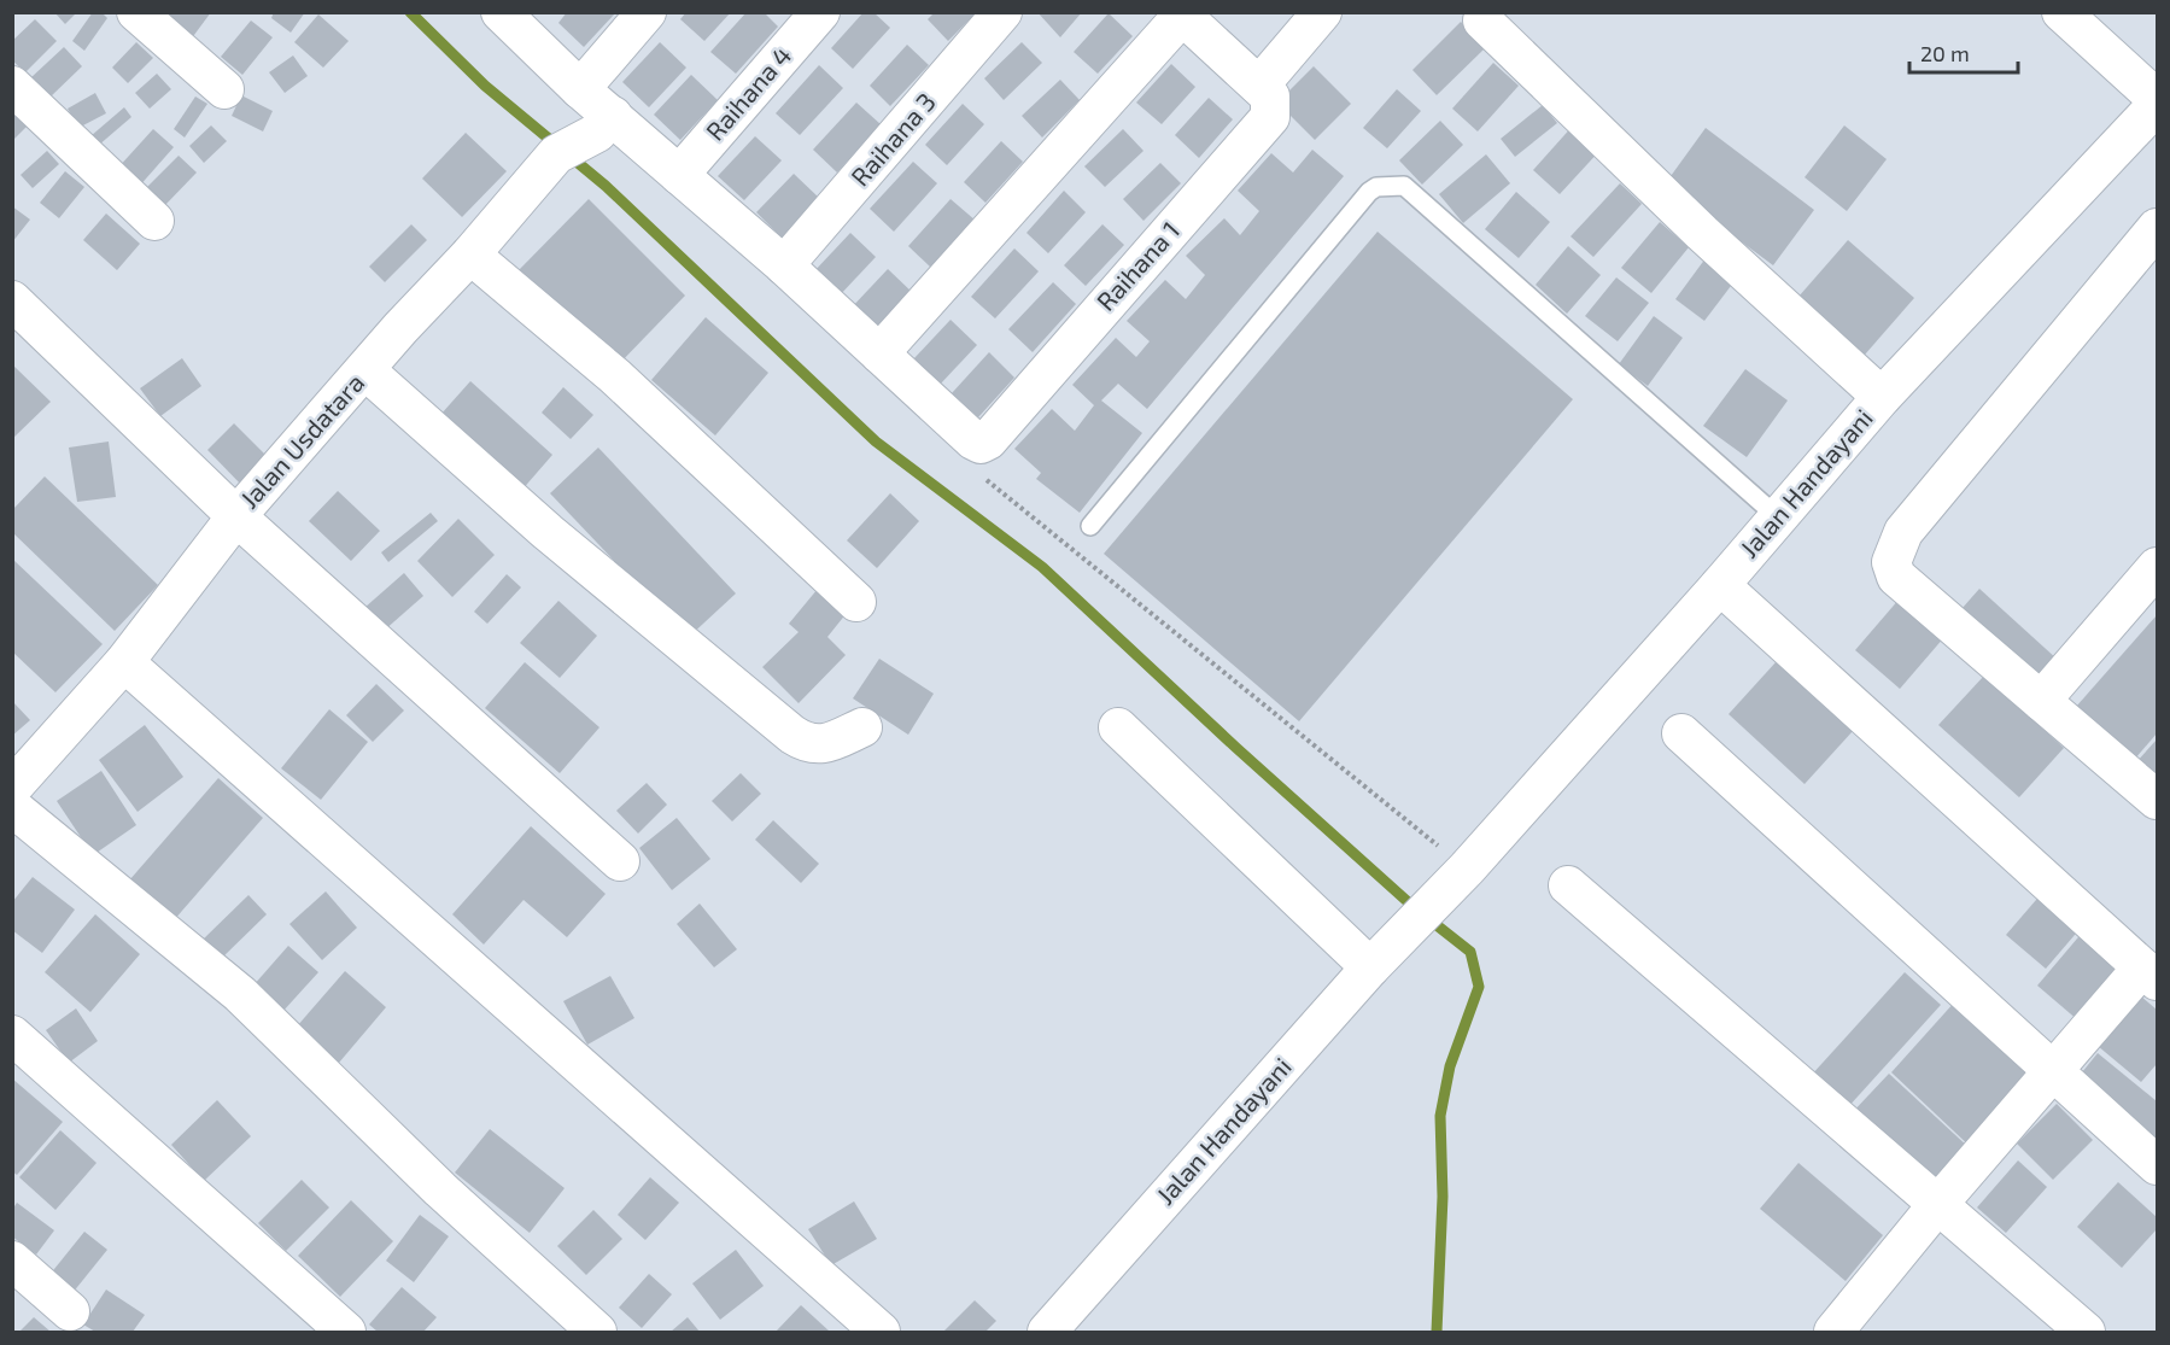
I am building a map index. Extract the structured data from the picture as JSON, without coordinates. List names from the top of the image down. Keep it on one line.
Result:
{"streets":{"street":["Raihana 4","Raihana 3","Raihana 1","Jalan Usdatara","Jalan Handayani"]},"scale_bar":"20 m"}
